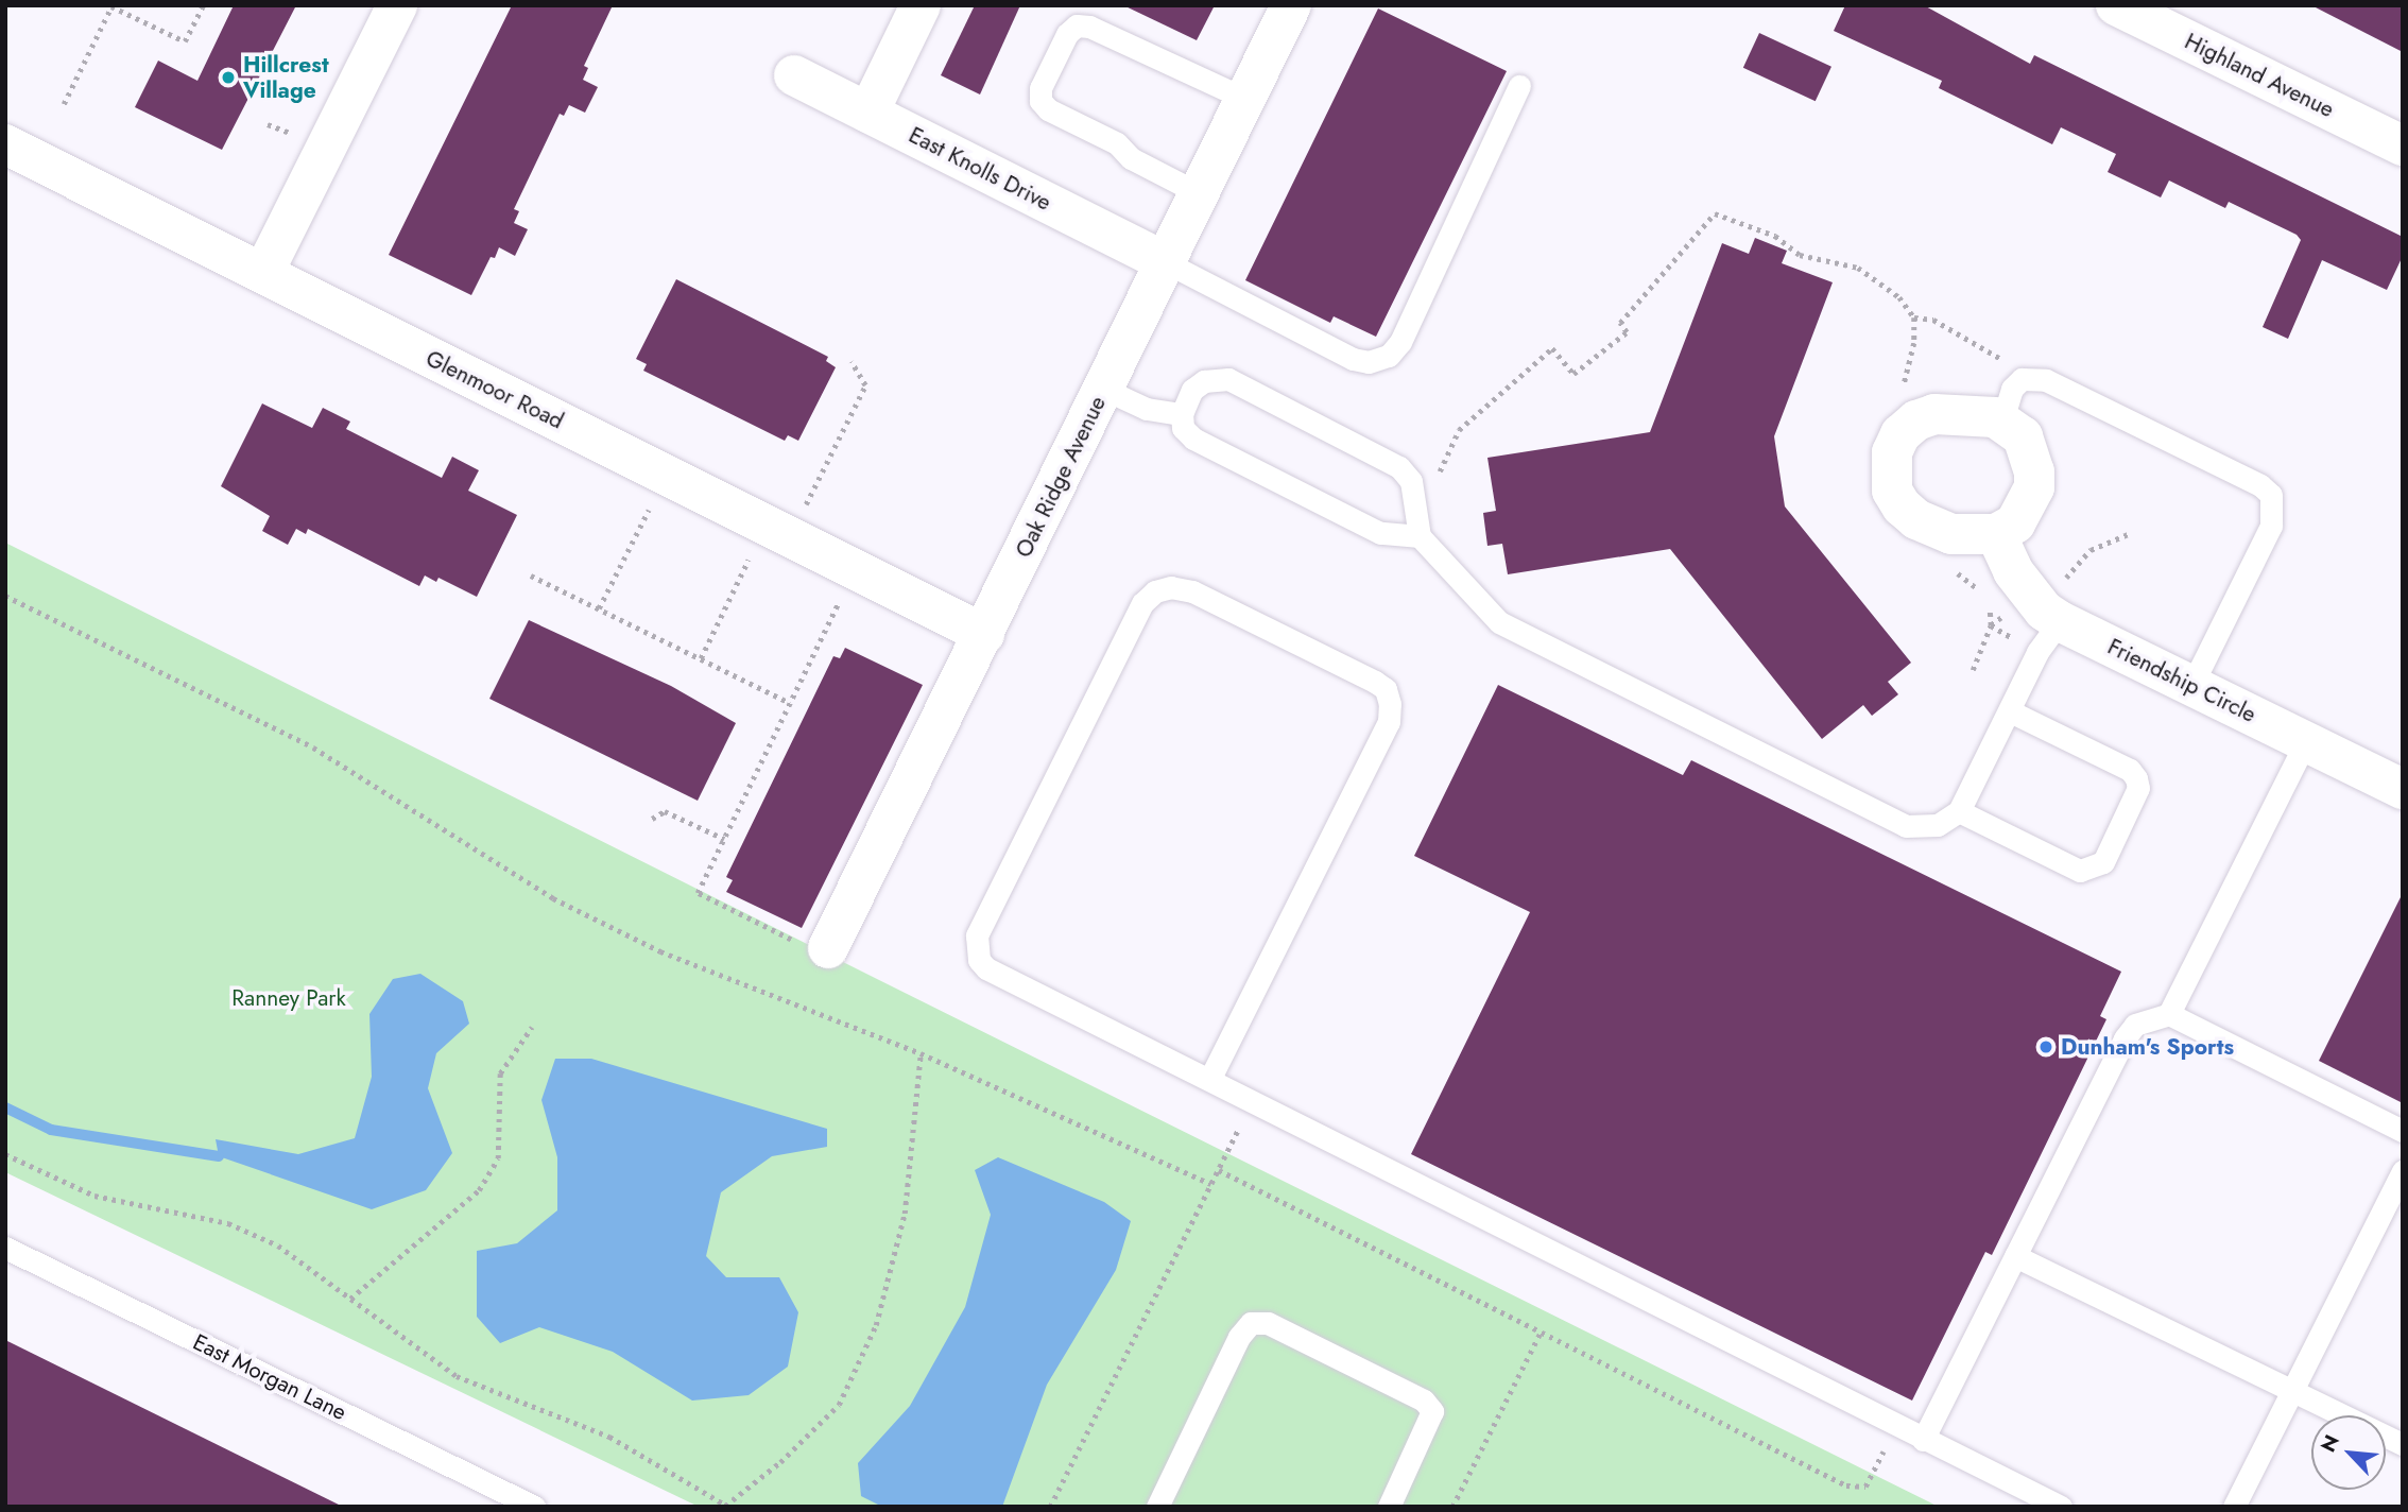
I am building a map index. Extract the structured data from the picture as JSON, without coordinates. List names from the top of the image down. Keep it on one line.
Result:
{"streets":{"street":["Highland Avenue","East Knolls Drive","Glenmoor Road","Oak Ridge Avenue","Friendship Circle"],"lane":["East Morgan Lane"]},"crossings":[["East Knolls Drive","Oak Ridge Avenue"],["Glenmoor Road","Oak Ridge Avenue"]],"parks":["Ranney Park"],"places":["Hillcrest Village","Dunham's Sports"],"north":"top left"}
